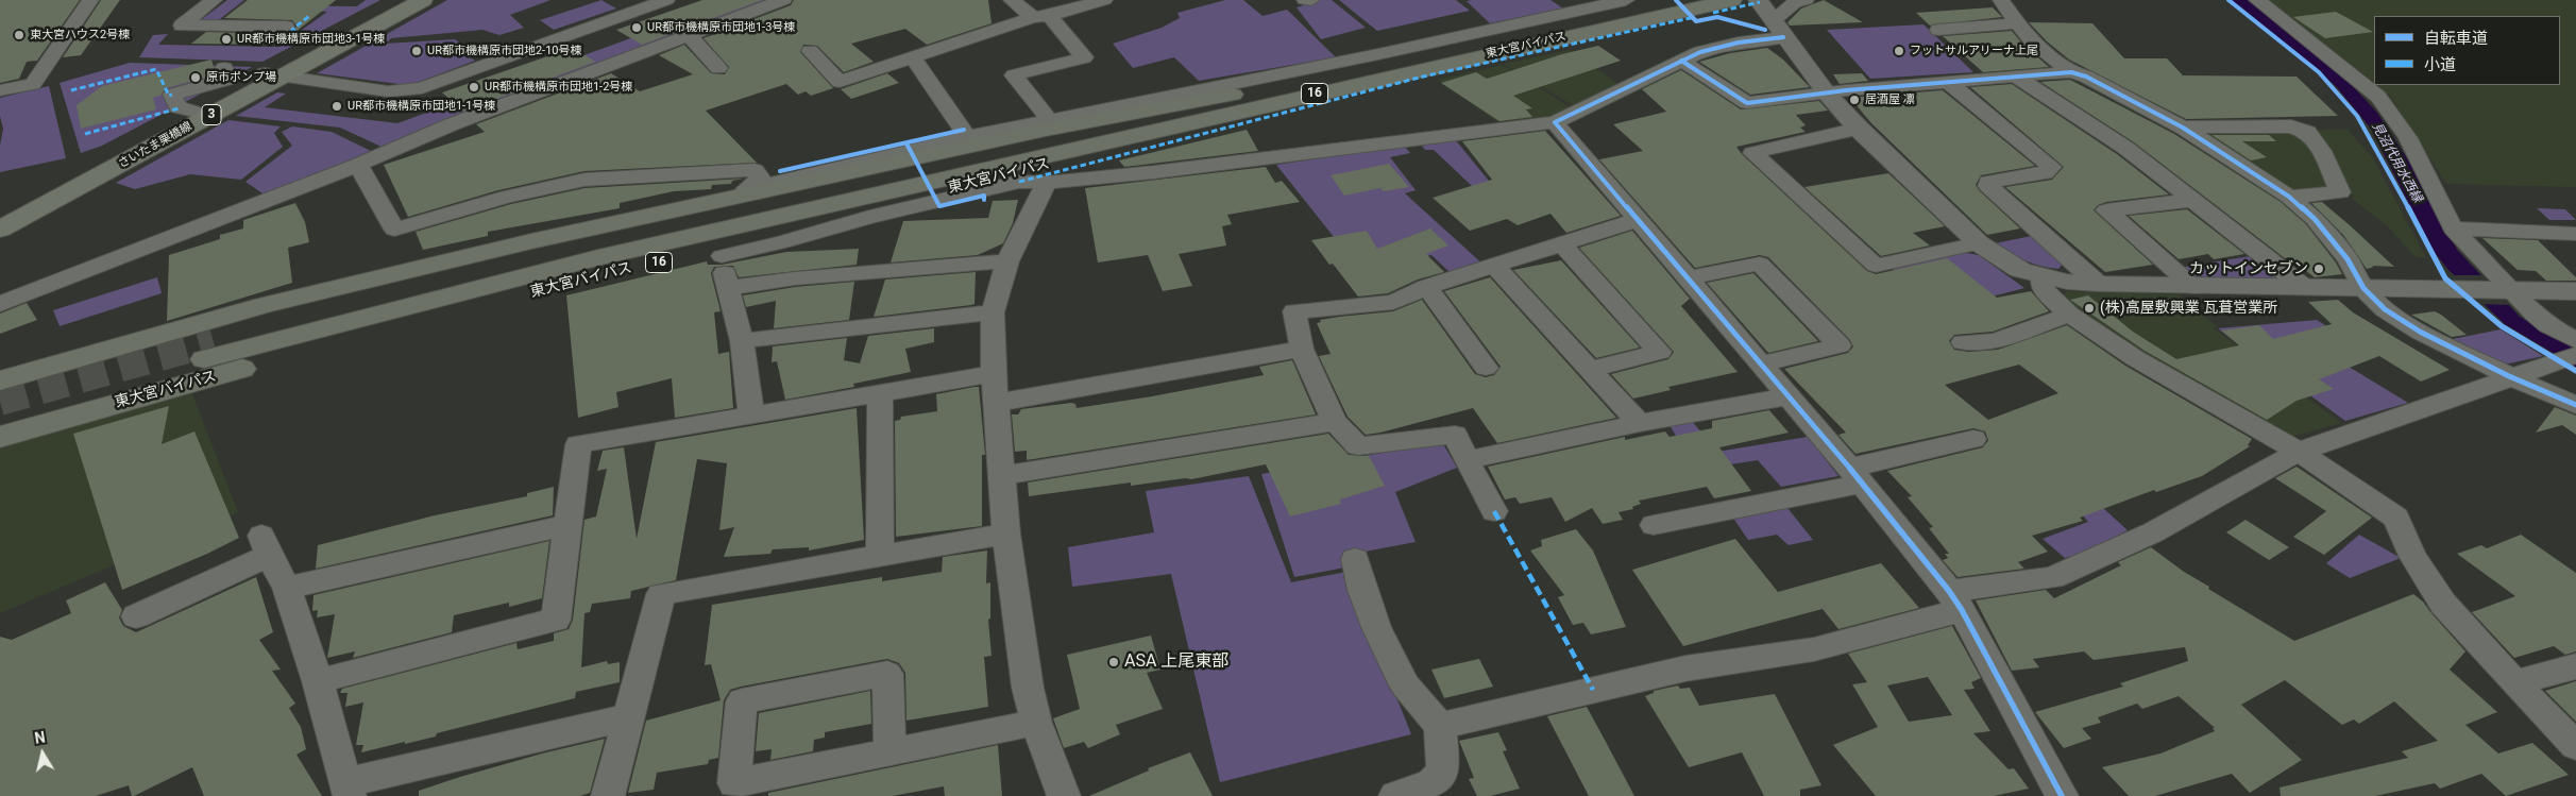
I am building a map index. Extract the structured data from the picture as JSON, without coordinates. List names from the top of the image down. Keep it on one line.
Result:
{"streets":{"highway":["東大宮バイパス","16"],"main road":["3","さいたま栗橋線"]},"water":["見沼代用水西縁"],"places":["UR都市機構原市団地1-3号棟","東大宮ハウス2号棟","UR都市機構原市団地3-1号棟","UR都市機構原市団地2-10号棟","フットサルアリーナ上尾","原市ポンプ場","UR都市機構原市団地1-2号棟","居酒屋 凛","UR都市機構原市団地1-1号棟","カットインセブン","(株)高屋敷興業 瓦葺営業所","ASA 上尾東部"],"legend":["自転車道","小道"],"north":"top"}
